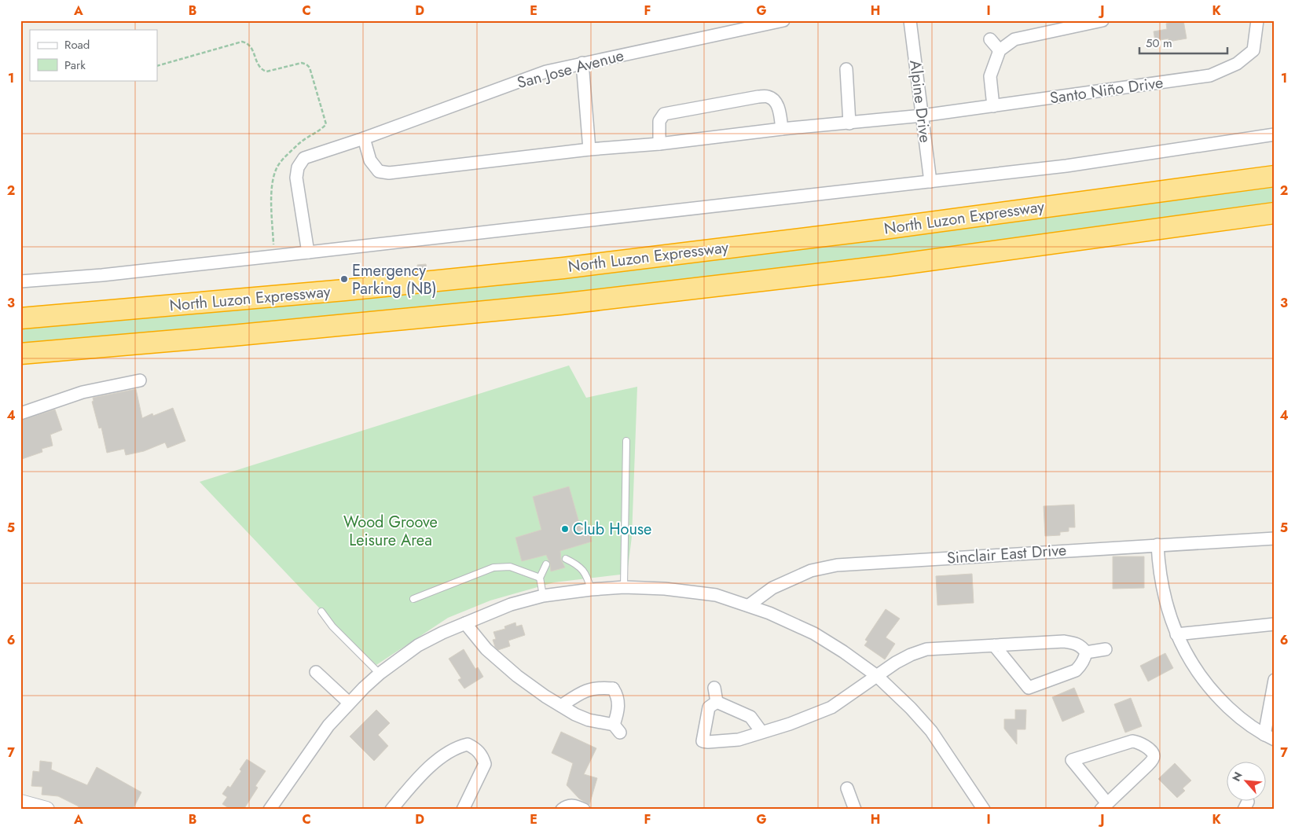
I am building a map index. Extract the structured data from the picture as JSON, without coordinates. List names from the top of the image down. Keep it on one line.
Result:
{"streets":{"highway":["North Luzon Expressway"],"street":["San Jose Avenue","Santo Niño Drive","Alpine Drive","Sinclair East Drive"]},"crossings":[["San Jose Avenue","Santo Niño Drive"],["Santo Niño Drive","Alpine Drive"]],"parks":["Wood Groove Leisure Area"],"places":["Emergency Parking (NB)","Club House"],"legend":["Road","Park"],"scale_bar":"50 m","north":"top left","grid":{"columns":["A","B","C","D","E","F","G","H","I","J","K"],"rows":["1","2","3","4","5","6","7"]}}
